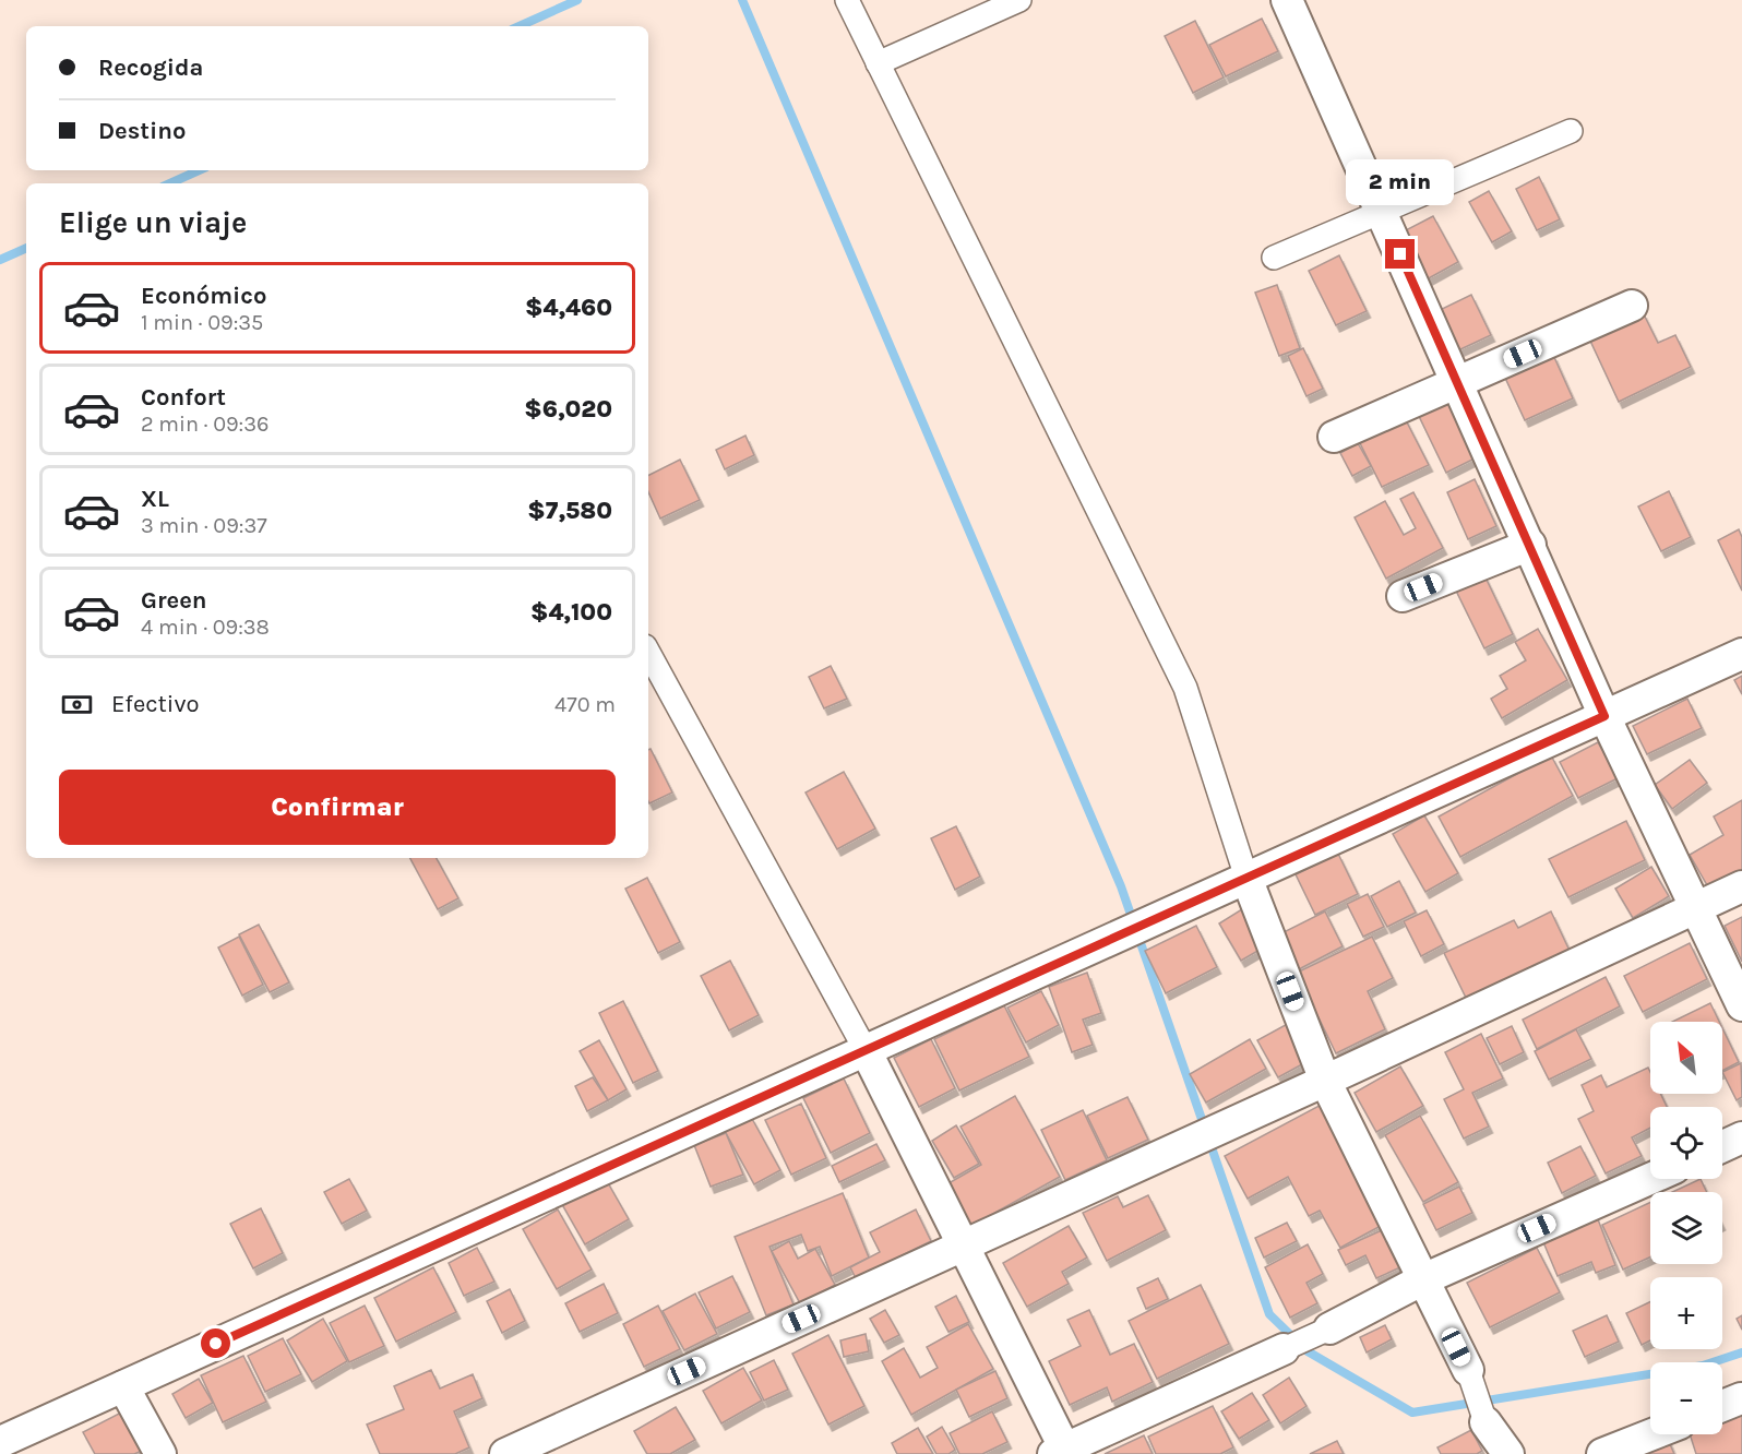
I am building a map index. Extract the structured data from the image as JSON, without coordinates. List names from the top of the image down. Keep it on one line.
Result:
{"north":"top left","page":{"banner":["Recogida","Destino"],"bubble":"2 min","heading":"Elige un viaje","list":[{"name":"Económico","note":"1 min · 09:35","value":"$4,460"},{"name":"Confort","note":"2 min · 09:36","value":"$6,020"},{"name":"XL","note":"3 min · 09:37","value":"$7,580"},{"name":"Green","note":"4 min · 09:38","value":"$4,100"}],"pay":["Efectivo","470 m"],"buttons":"Confirmar","map_buttons":["+","−"]}}
